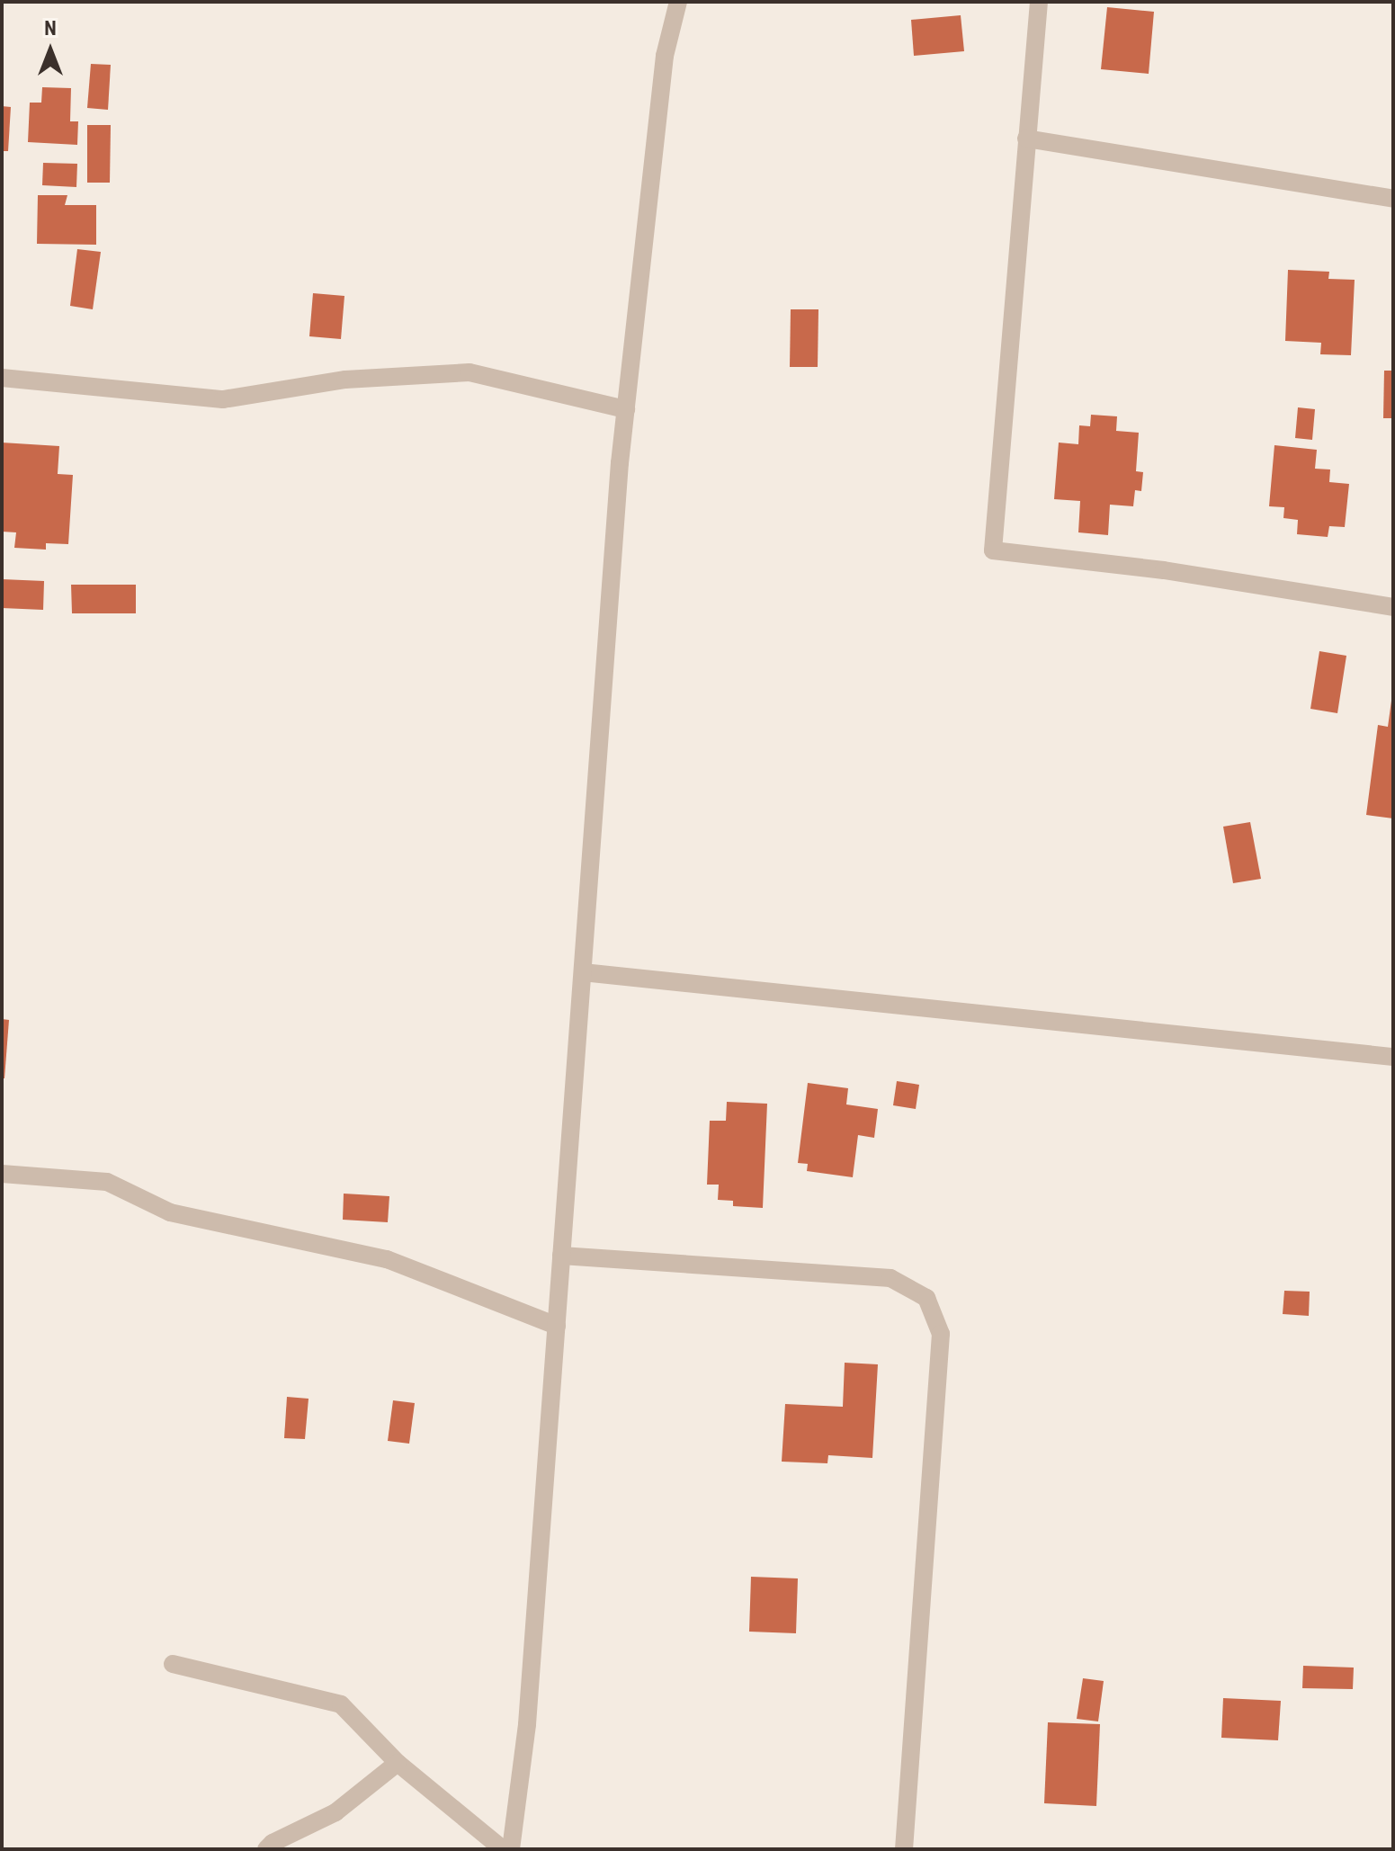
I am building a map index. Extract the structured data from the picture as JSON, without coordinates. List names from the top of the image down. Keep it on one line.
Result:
{"north":"top"}
